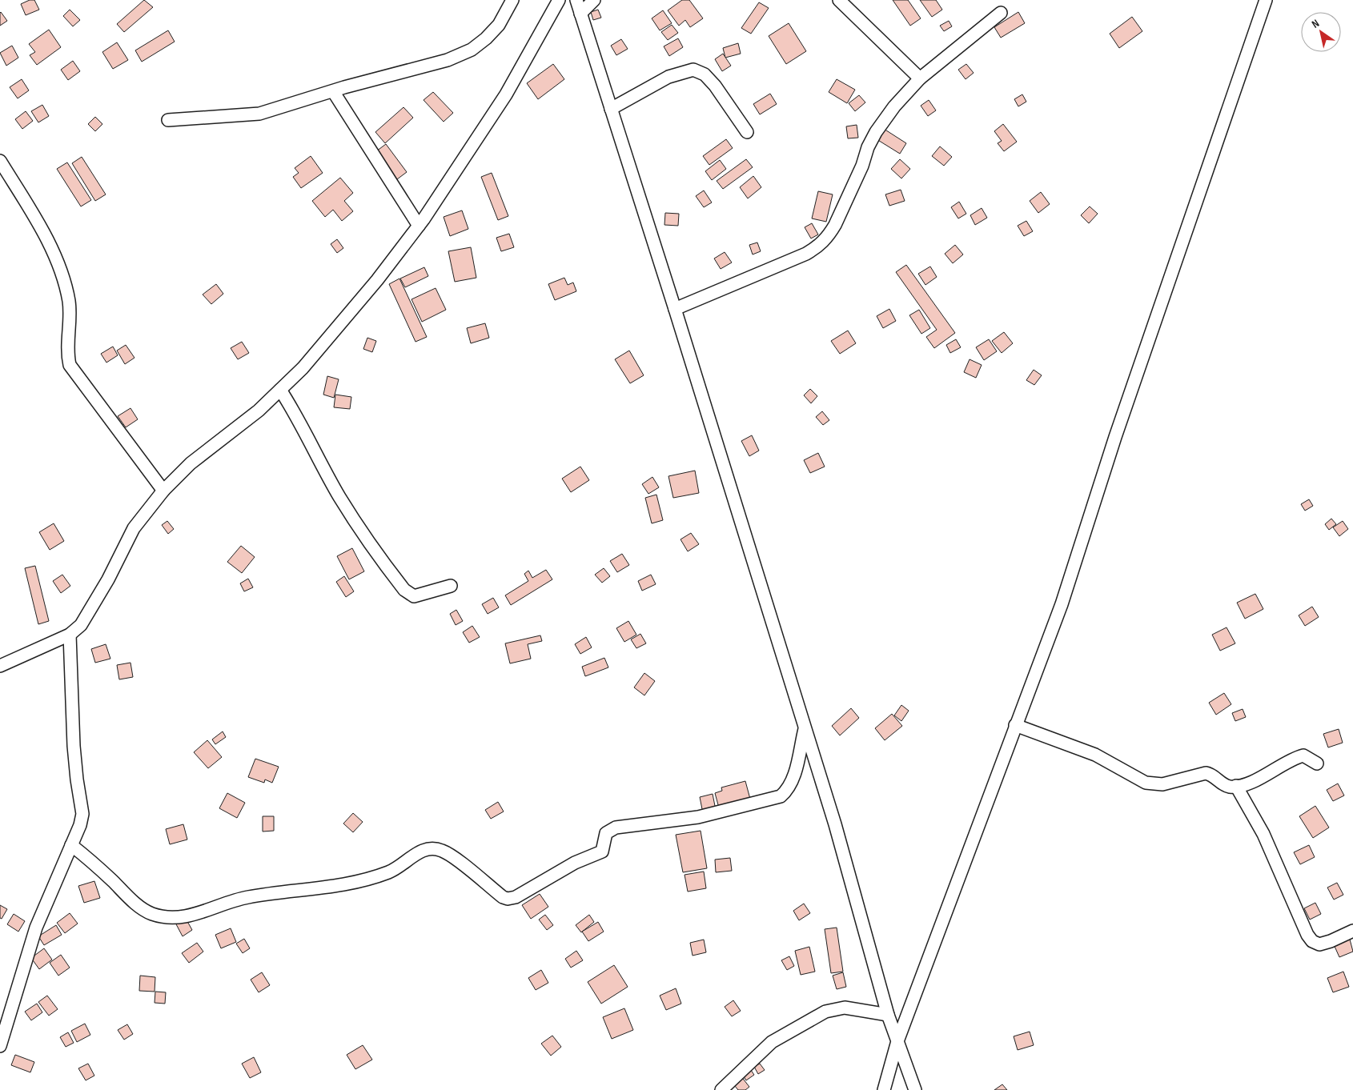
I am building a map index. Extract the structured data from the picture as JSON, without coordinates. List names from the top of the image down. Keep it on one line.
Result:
{"north":"top left"}
